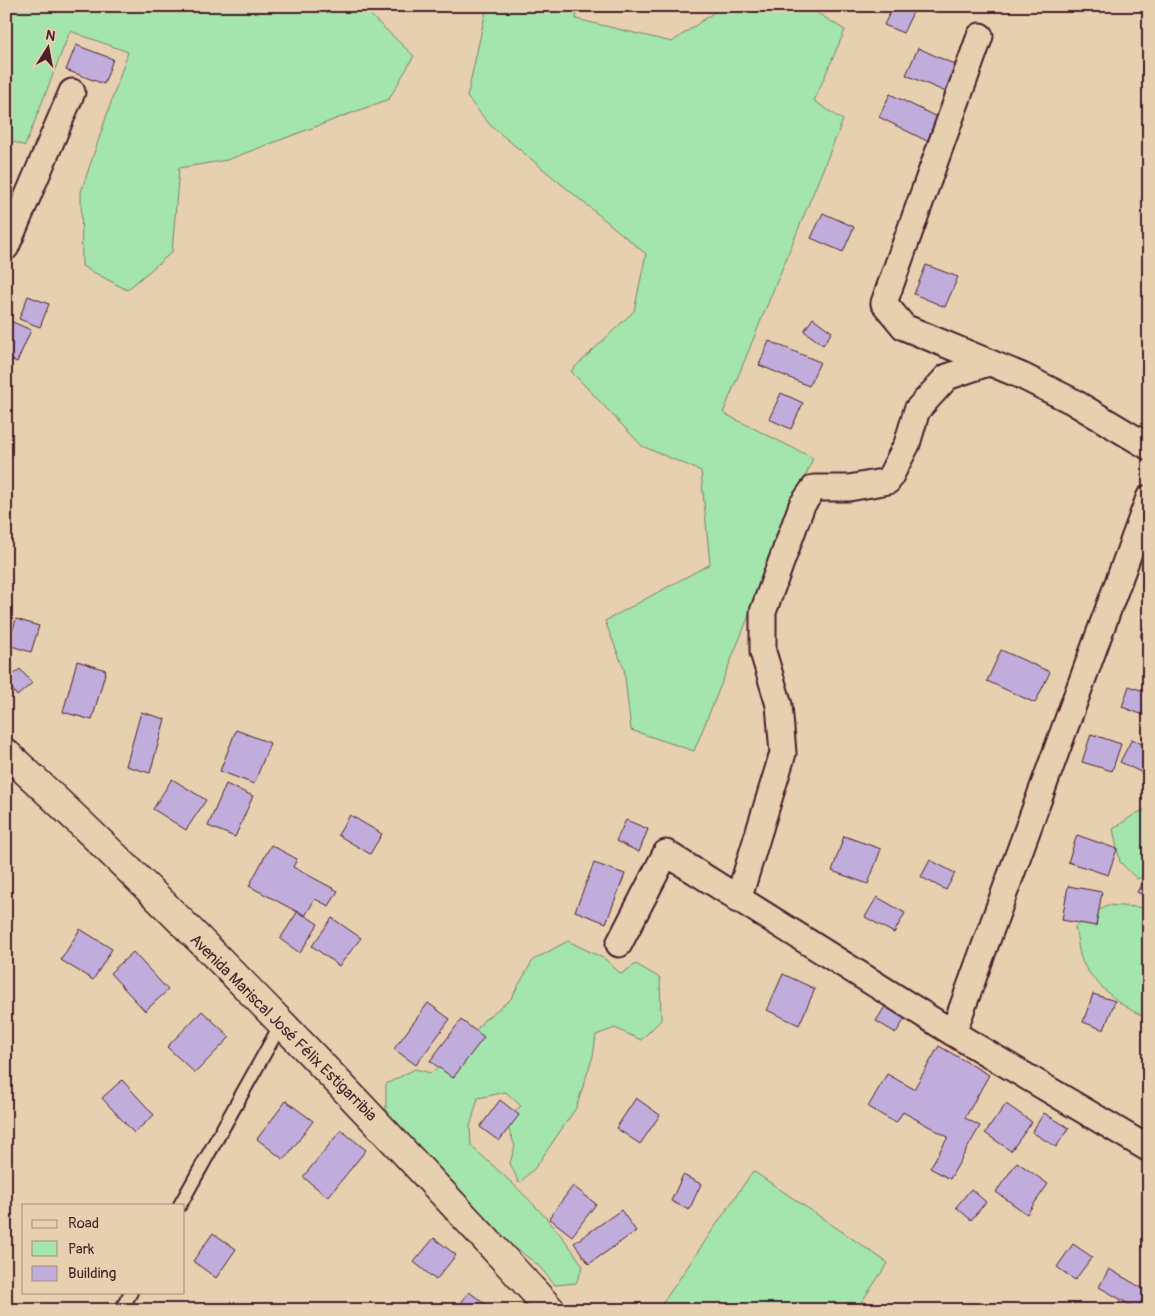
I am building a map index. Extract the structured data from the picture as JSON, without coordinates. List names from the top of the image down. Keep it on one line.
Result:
{"streets":{"main road":["Avenida Mariscal José Félix Estigarribia"]},"legend":["Road","Park","Building"],"north":"top"}
